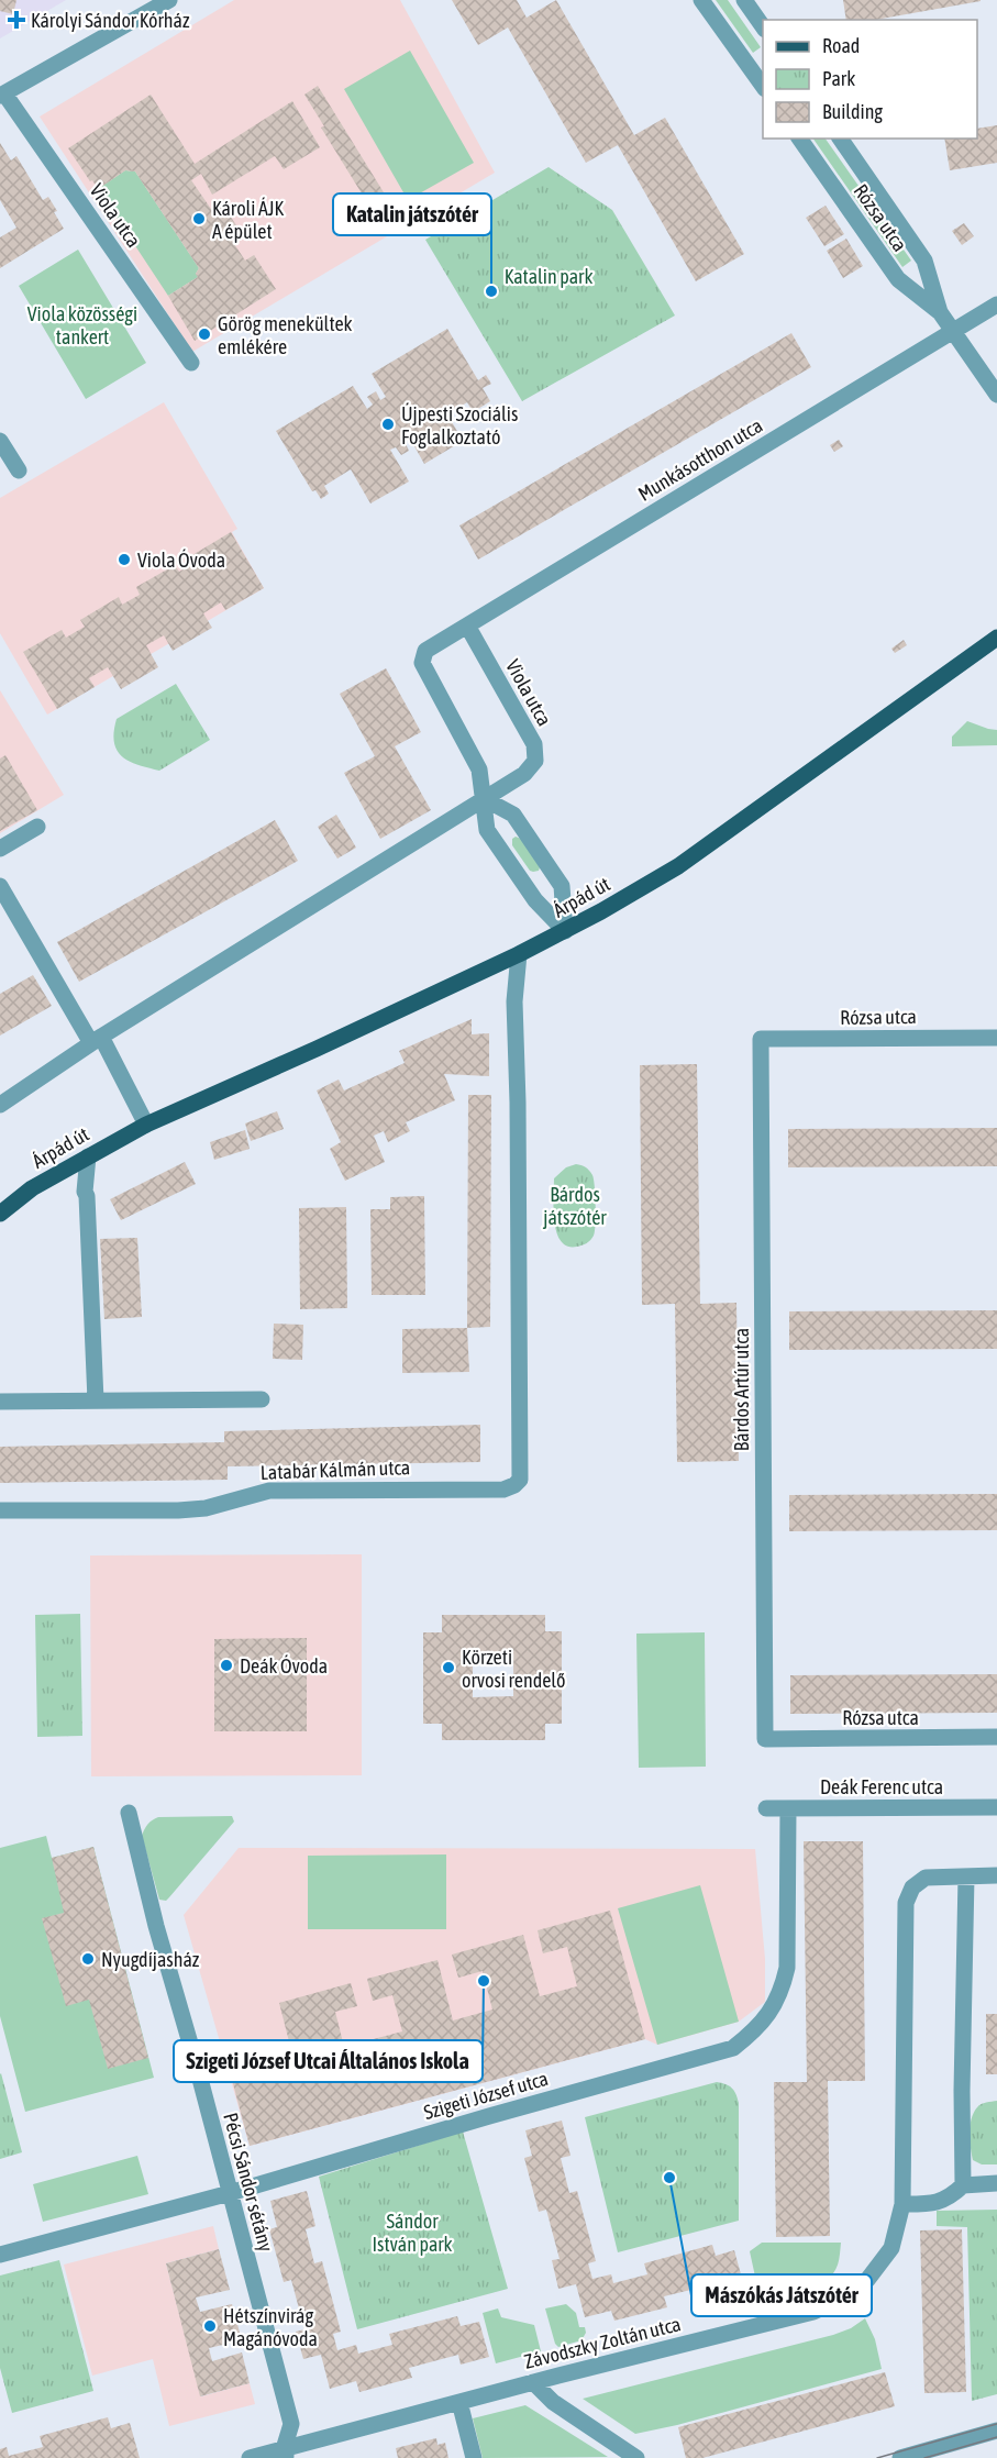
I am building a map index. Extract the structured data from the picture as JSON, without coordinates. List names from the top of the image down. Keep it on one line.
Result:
{"streets":{"main road":["Árpád út"],"street":["Viola utca","Rózsa utca","Munkásotthon utca","Bárdos Artúr utca","Latabár Kálmán utca","Deák Ferenc utca","Szigeti József utca","Pécsi Sándor sétány","Závodszky Zoltán utca"]},"crossings":[["Viola utca","Munkásotthon utca"],["Rózsa utca","Munkásotthon utca"],["Rózsa utca","Bárdos Artúr utca"],["Árpád út","Latabár Kálmán utca"],["Deák Ferenc utca","Szigeti József utca"],["Szigeti József utca","Pécsi Sándor sétány"],["Pécsi Sándor sétány","Závodszky Zoltán utca"]],"parks":["Katalin park","Viola közösségi tankert","Bárdos játszótér","Sándor István park"],"places":{"health":["Károlyi Sándor Kórház"],"other":["Károli ÁJK A épület","Katalin játszótér","Görög menekültek emlékére","Újpesti Szociális Foglalkoztató","Viola Óvoda","Deák Óvoda","Körzeti orvosi rendelő","Nyugdíjasház","Szigeti József Utcai Általános Iskola","Mászókás Játszótér","Hétszínvirág Magánóvoda"]},"legend":["Road","Park","Building"]}
